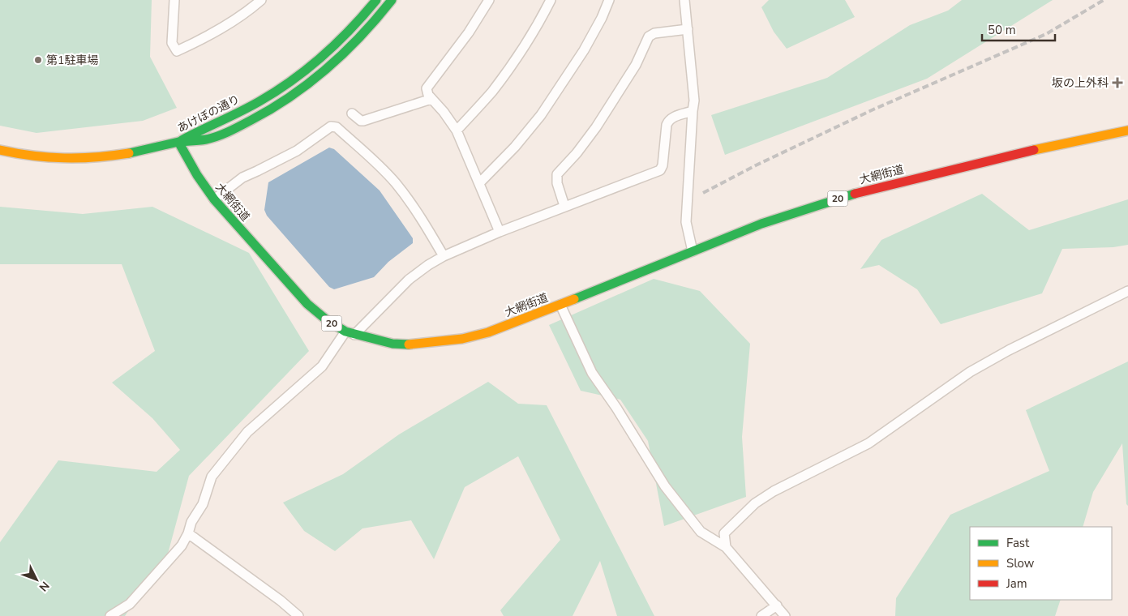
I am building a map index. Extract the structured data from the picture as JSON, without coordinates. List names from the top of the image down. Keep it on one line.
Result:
{"streets":{"main road":["あけぼの通り","大網街道","20"]},"crossings":[["あけぼの通り","大網街道"]],"places":{"other":["第1駐車場"],"health":["坂の上外科"]},"legend":["Fast","Slow","Jam"],"scale_bar":"50 m","north":"bottom right"}
